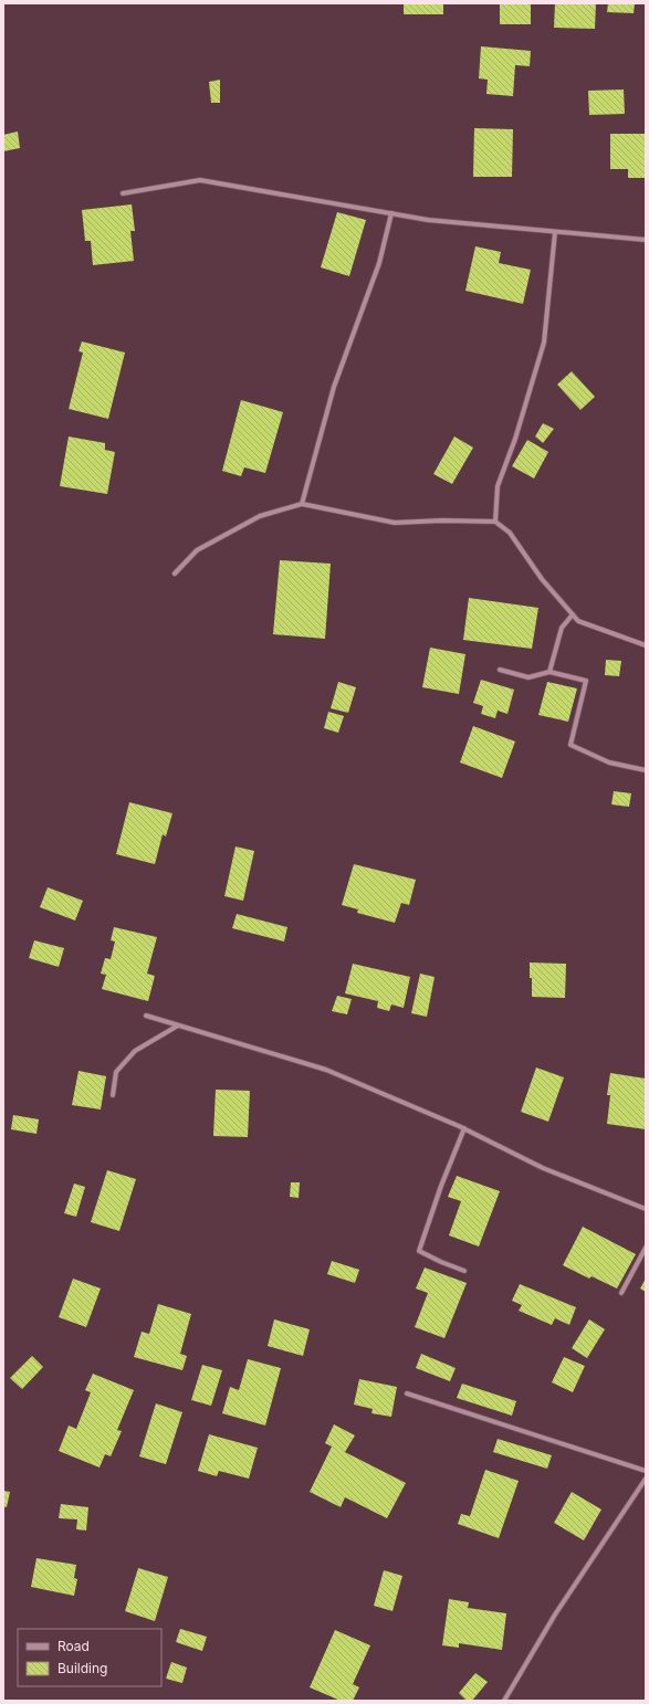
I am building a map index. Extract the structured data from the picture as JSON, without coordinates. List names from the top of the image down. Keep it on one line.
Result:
{"legend":["Road","Building"]}
